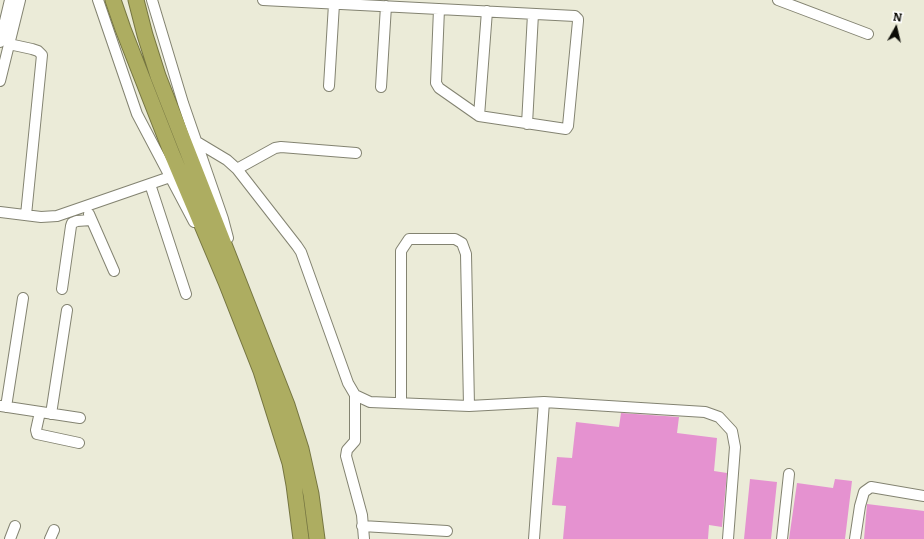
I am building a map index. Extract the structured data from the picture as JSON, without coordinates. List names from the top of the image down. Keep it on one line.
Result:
{"north":"top"}
